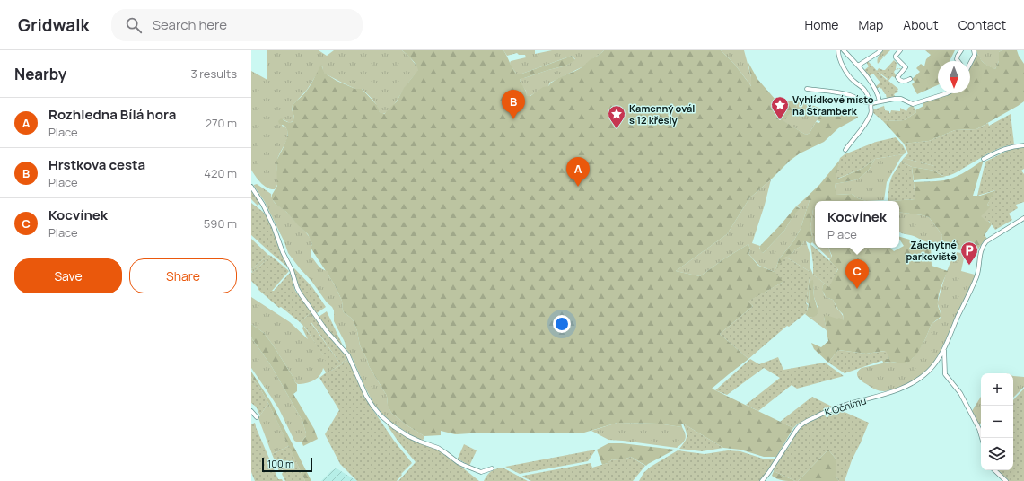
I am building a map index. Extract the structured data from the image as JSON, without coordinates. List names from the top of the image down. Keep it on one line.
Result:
{"streets":{"street":["K Očnímu"]},"places":{"place":["Vyhlídkové místo na Štramberk","Kamenný ovál s 12 křesly"],"parking":["Záchytné parkoviště"]},"scale_bar":"100 m","north":"bottom","page":{"header":"Gridwalk","search":"Search here","nav":["Home","Map","About","Contact"],"heading":["Nearby","3 results"],"pins":["B","A","C"],"list":[{"mark":"A","name":"Rozhledna Bílá hora","note":"Place","value":"270 m"},{"mark":"B","name":"Hrstkova cesta","note":"Place","value":"420 m"},{"mark":"C","name":"Kocvínek","note":"Place","value":"590 m"}],"popup":["Kocvínek","Place"],"buttons":["Save","Share"],"map_buttons":["+","−"],"scale":"100 m"}}
